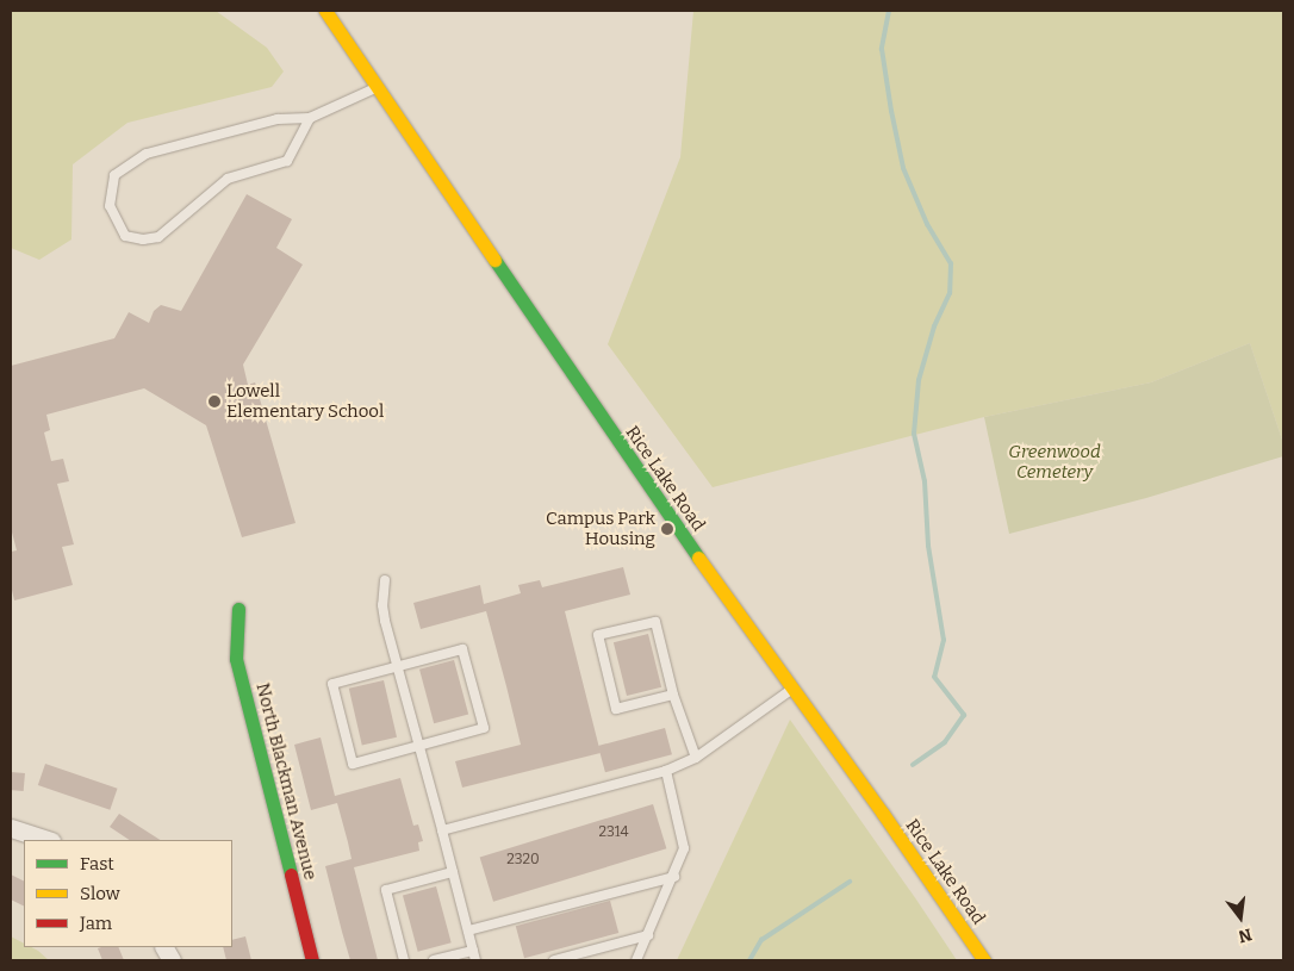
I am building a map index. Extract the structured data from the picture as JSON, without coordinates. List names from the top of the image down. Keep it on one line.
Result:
{"streets":{"main road":["Rice Lake Road","North Blackman Avenue"]},"parks":["Greenwood Cemetery"],"places":["Lowell Elementary School","Campus Park Housing"],"house_numbers":["2314","2320"],"legend":["Fast","Slow","Jam"],"north":"bottom"}
